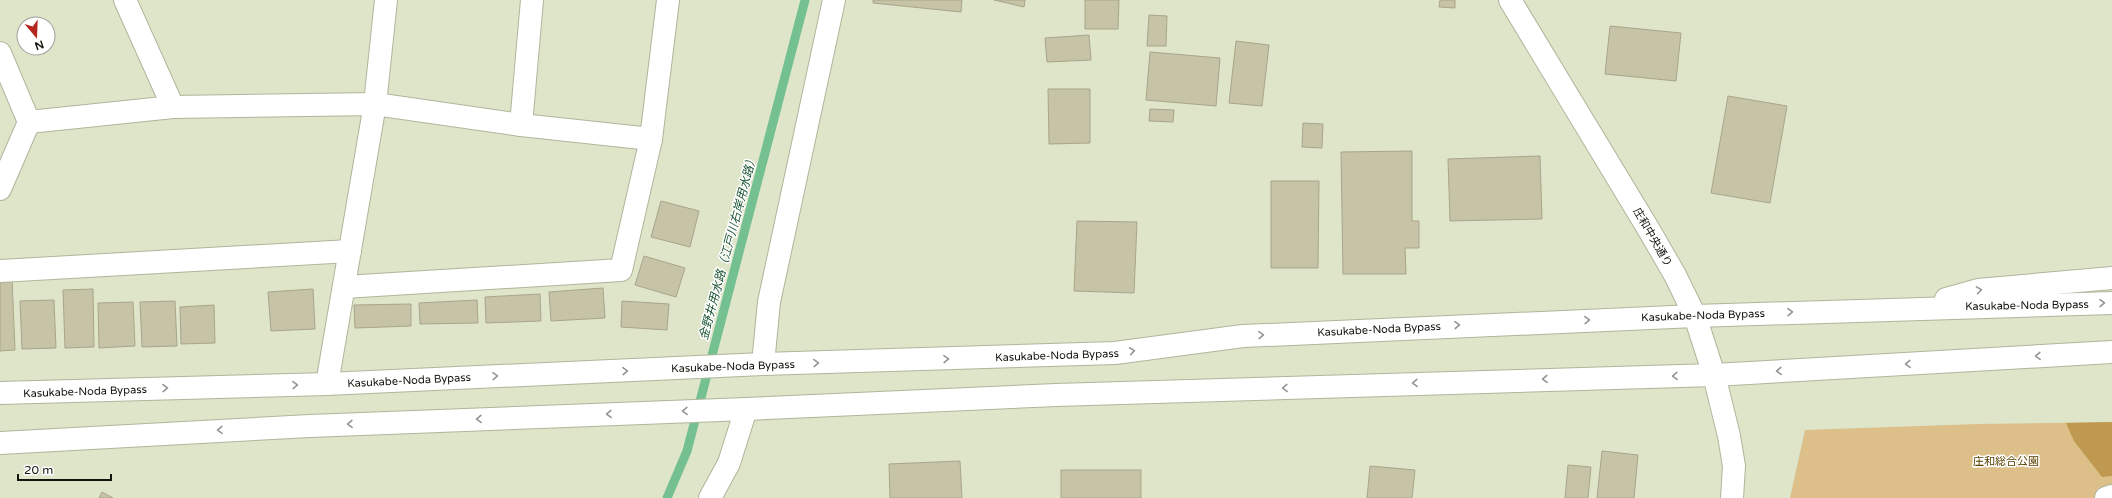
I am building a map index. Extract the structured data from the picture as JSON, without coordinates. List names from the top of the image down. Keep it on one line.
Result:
{"streets":{"main road":["庄和中央通り","Kasukabe-Noda Bypass"]},"crossings":[["庄和中央通り","Kasukabe-Noda Bypass"]],"water":["金野井用水路（江戸川右岸用水路）"],"parks":["庄和総合公園"],"scale_bar":"20 m","north":"bottom"}
